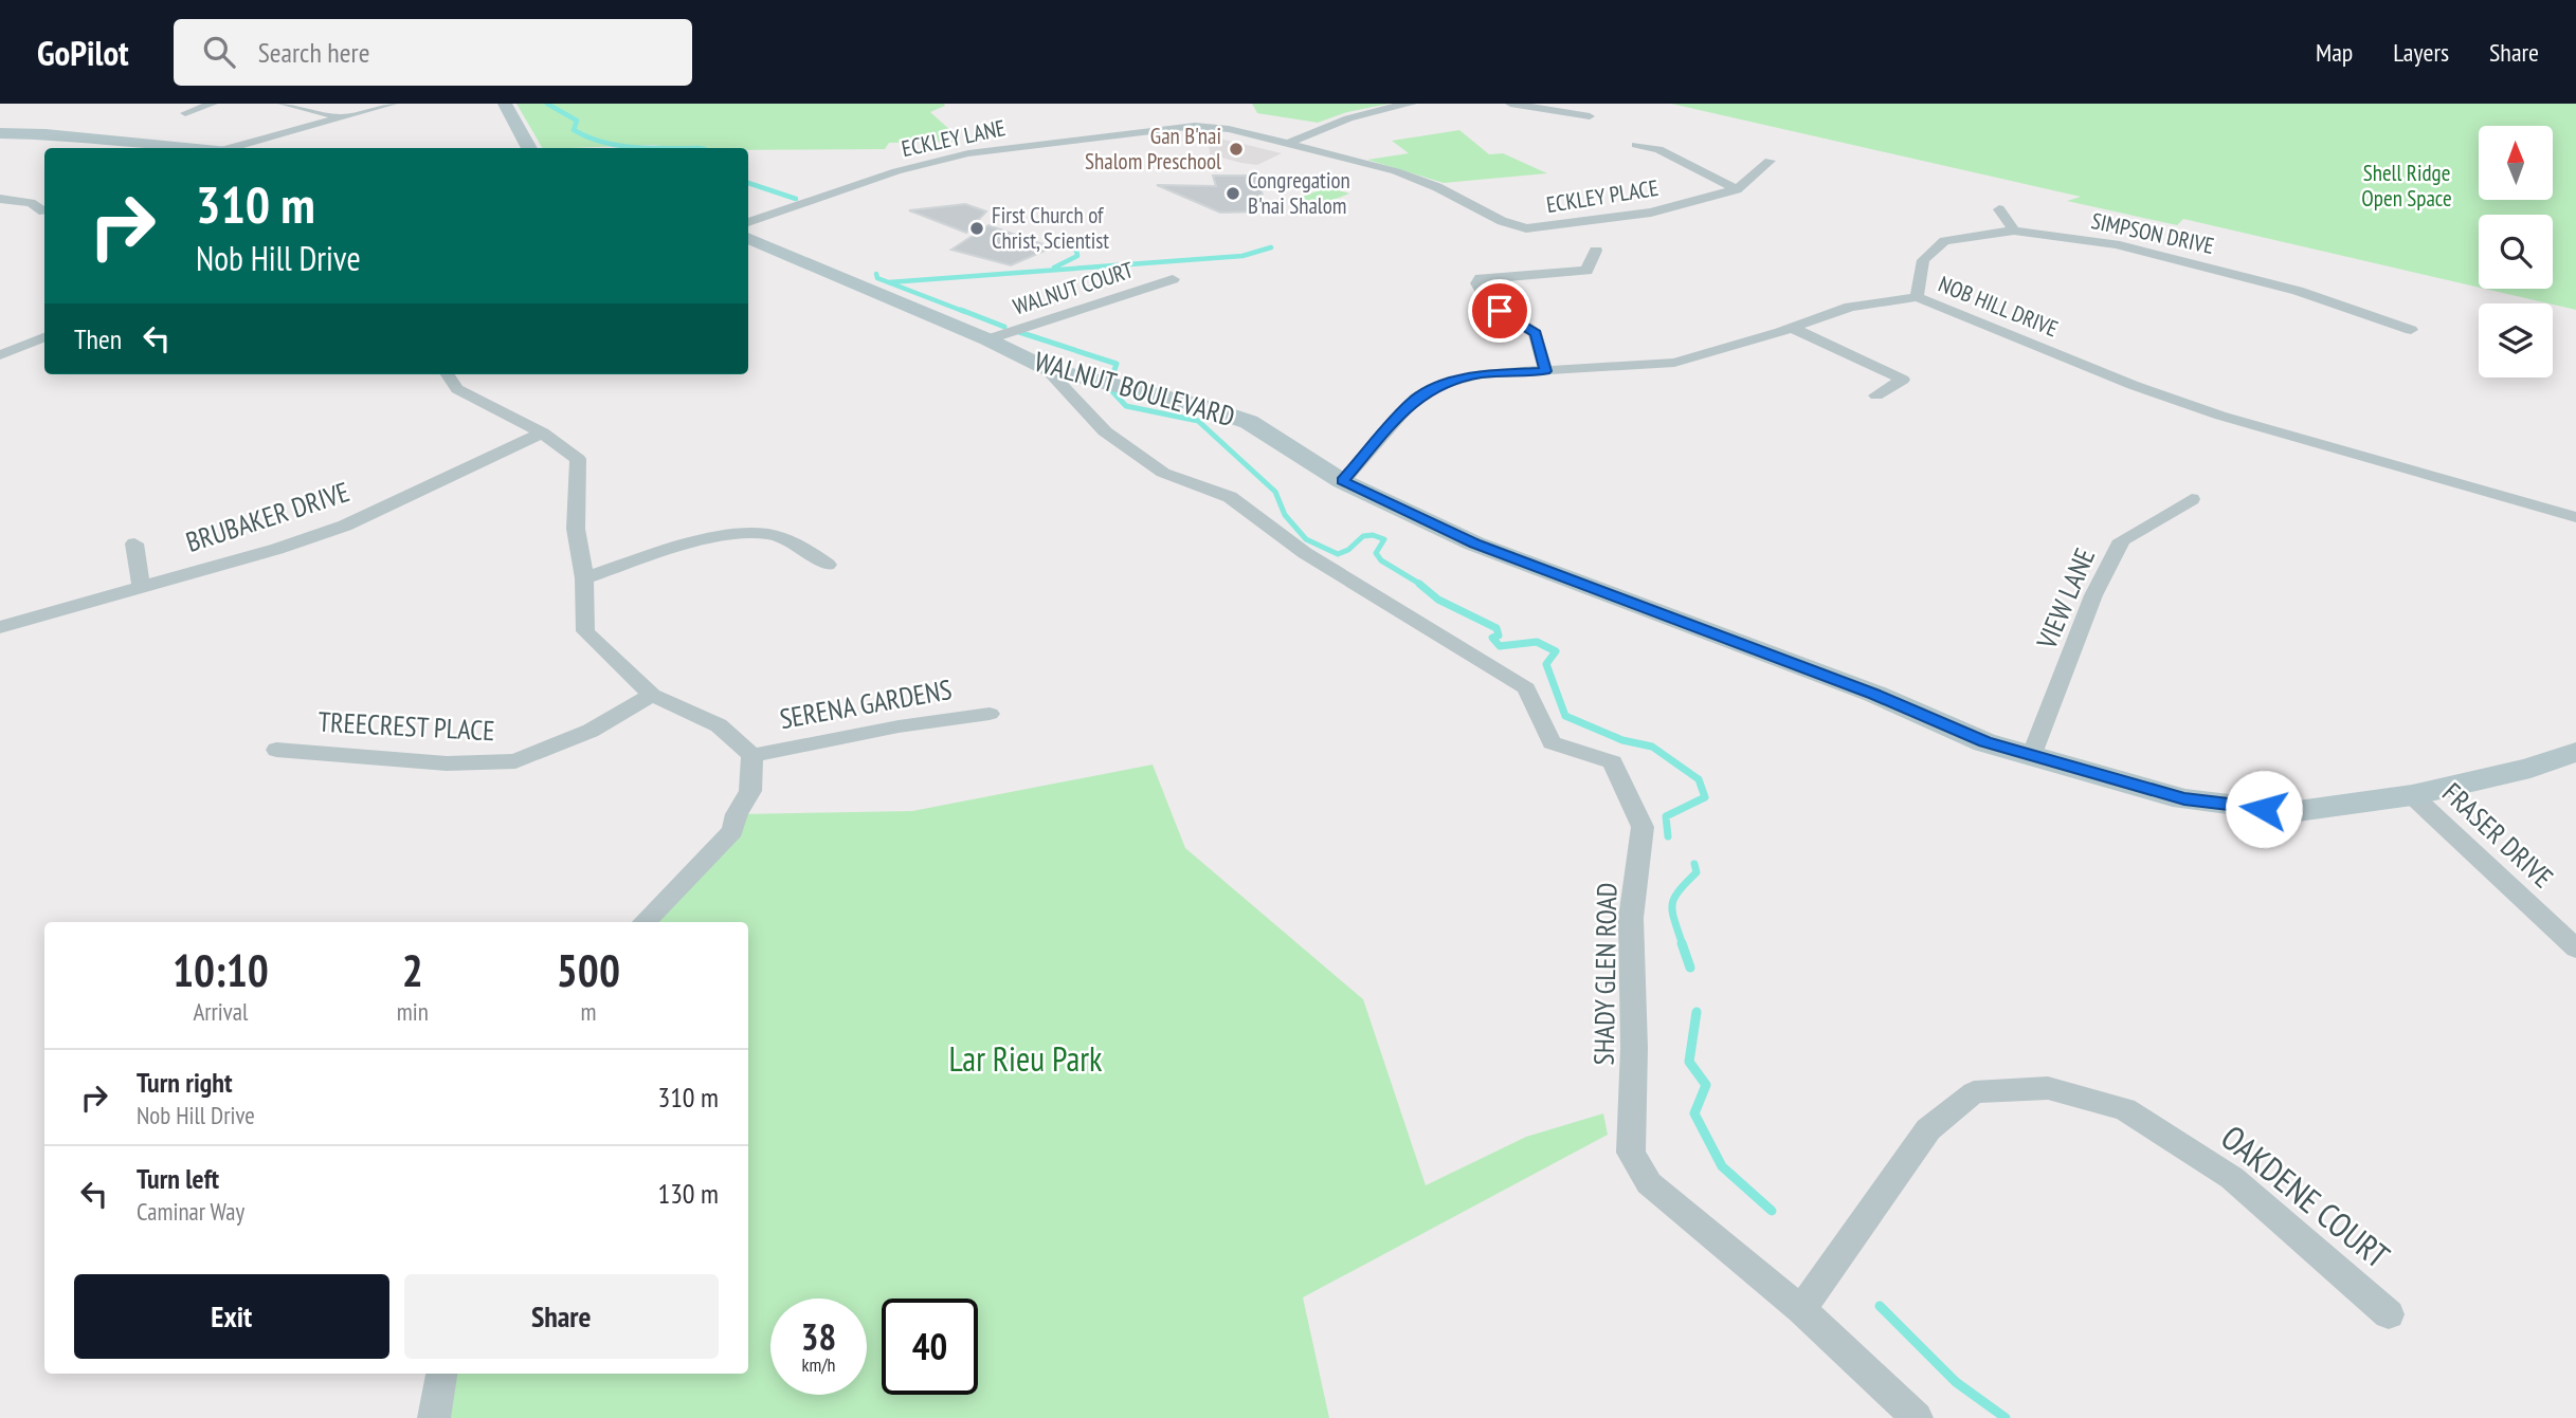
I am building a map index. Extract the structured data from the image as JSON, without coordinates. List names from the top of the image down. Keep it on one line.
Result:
{"streets":{"street":["ECKLEY LANE","ECKLEY PLACE","SIMPSON DRIVE","WALNUT COURT","NOB HILL DRIVE","WALNUT BOULEVARD","BRUBAKER DRIVE","VIEW LANE","SERENA GARDENS","TREECREST PLACE","FRASER DRIVE","SHADY GLEN ROAD","OAKDENE COURT"]},"crossings":[["ECKLEY LANE","ECKLEY PLACE"],["SIMPSON DRIVE","NOB HILL DRIVE"],["WALNUT COURT","WALNUT BOULEVARD"],["NOB HILL DRIVE","WALNUT BOULEVARD"],["WALNUT BOULEVARD","VIEW LANE"],["WALNUT BOULEVARD","FRASER DRIVE"],["WALNUT BOULEVARD","SHADY GLEN ROAD"],["SHADY GLEN ROAD","OAKDENE COURT"]],"parks":["Shell Ridge Open Space","Lar Rieu Park"],"places":["Gan B'nai Shalom Preschool","Congregation B'nai Shalom","First Church of Christ, Scientist"],"north":"top","page":{"header":"GoPilot","search":"Search here","nav":["Map","Layers","Share"],"turn":["310 m","Nob Hill Drive"],"then":"Then","eta":["10:10","Arrival","2","min","500","m"],"list":[{"name":"Turn right","note":"Nob Hill Drive","value":"310 m"},{"name":"Turn left","note":"Caminar Way","value":"130 m"}],"buttons":["Exit","Share"],"speed":"38 km/h","limit":"40"}}
